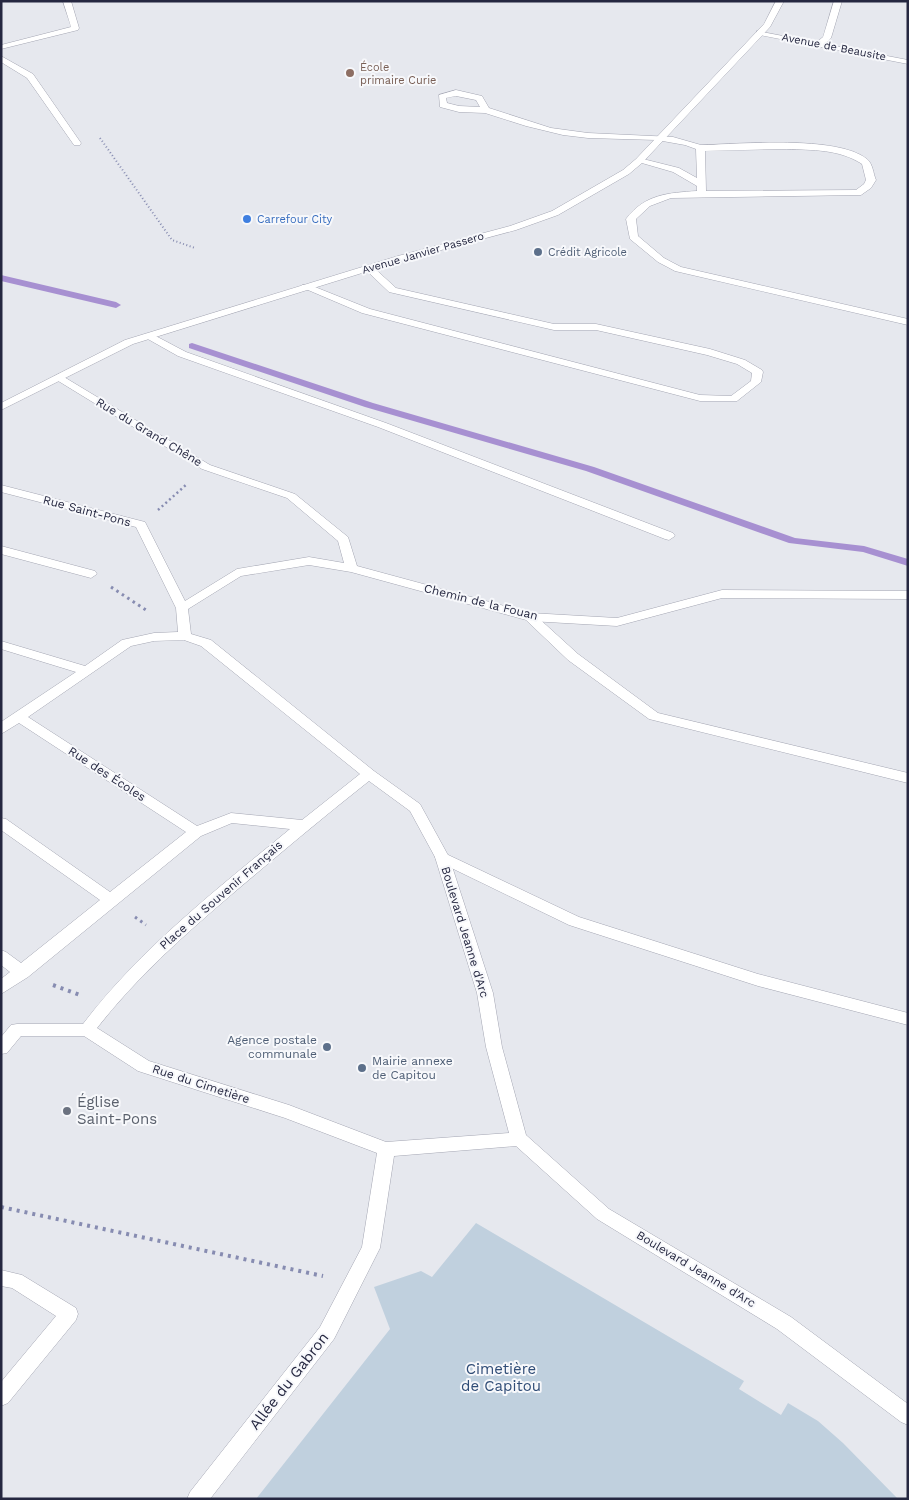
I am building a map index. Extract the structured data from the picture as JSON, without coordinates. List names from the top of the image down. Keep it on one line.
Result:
{"streets":{"street":["Avenue de Beausite","Avenue Janvier Passero","Rue du Grand Chêne","Rue Saint-Pons","Chemin de la Fouan","Rue des Écoles","Place du Souvenir Français","Boulevard Jeanne d'Arc","Rue du Cimetière","Allée du Gabron"]},"crossings":[["Avenue de Beausite","Avenue Janvier Passero"],["Avenue Janvier Passero","Rue du Grand Chêne"],["Rue du Grand Chêne","Chemin de la Fouan"],["Rue Saint-Pons","Chemin de la Fouan"],["Rue des Écoles","Boulevard Jeanne d'Arc"],["Place du Souvenir Français","Boulevard Jeanne d'Arc"],["Place du Souvenir Français","Rue du Cimetière"],["Rue du Cimetière","Allée du Gabron"]],"parks":["Cimetière de Capitou"],"places":["École primaire Curie","Carrefour City","Crédit Agricole","Agence postale communale","Mairie annexe de Capitou","Église Saint-Pons"]}
